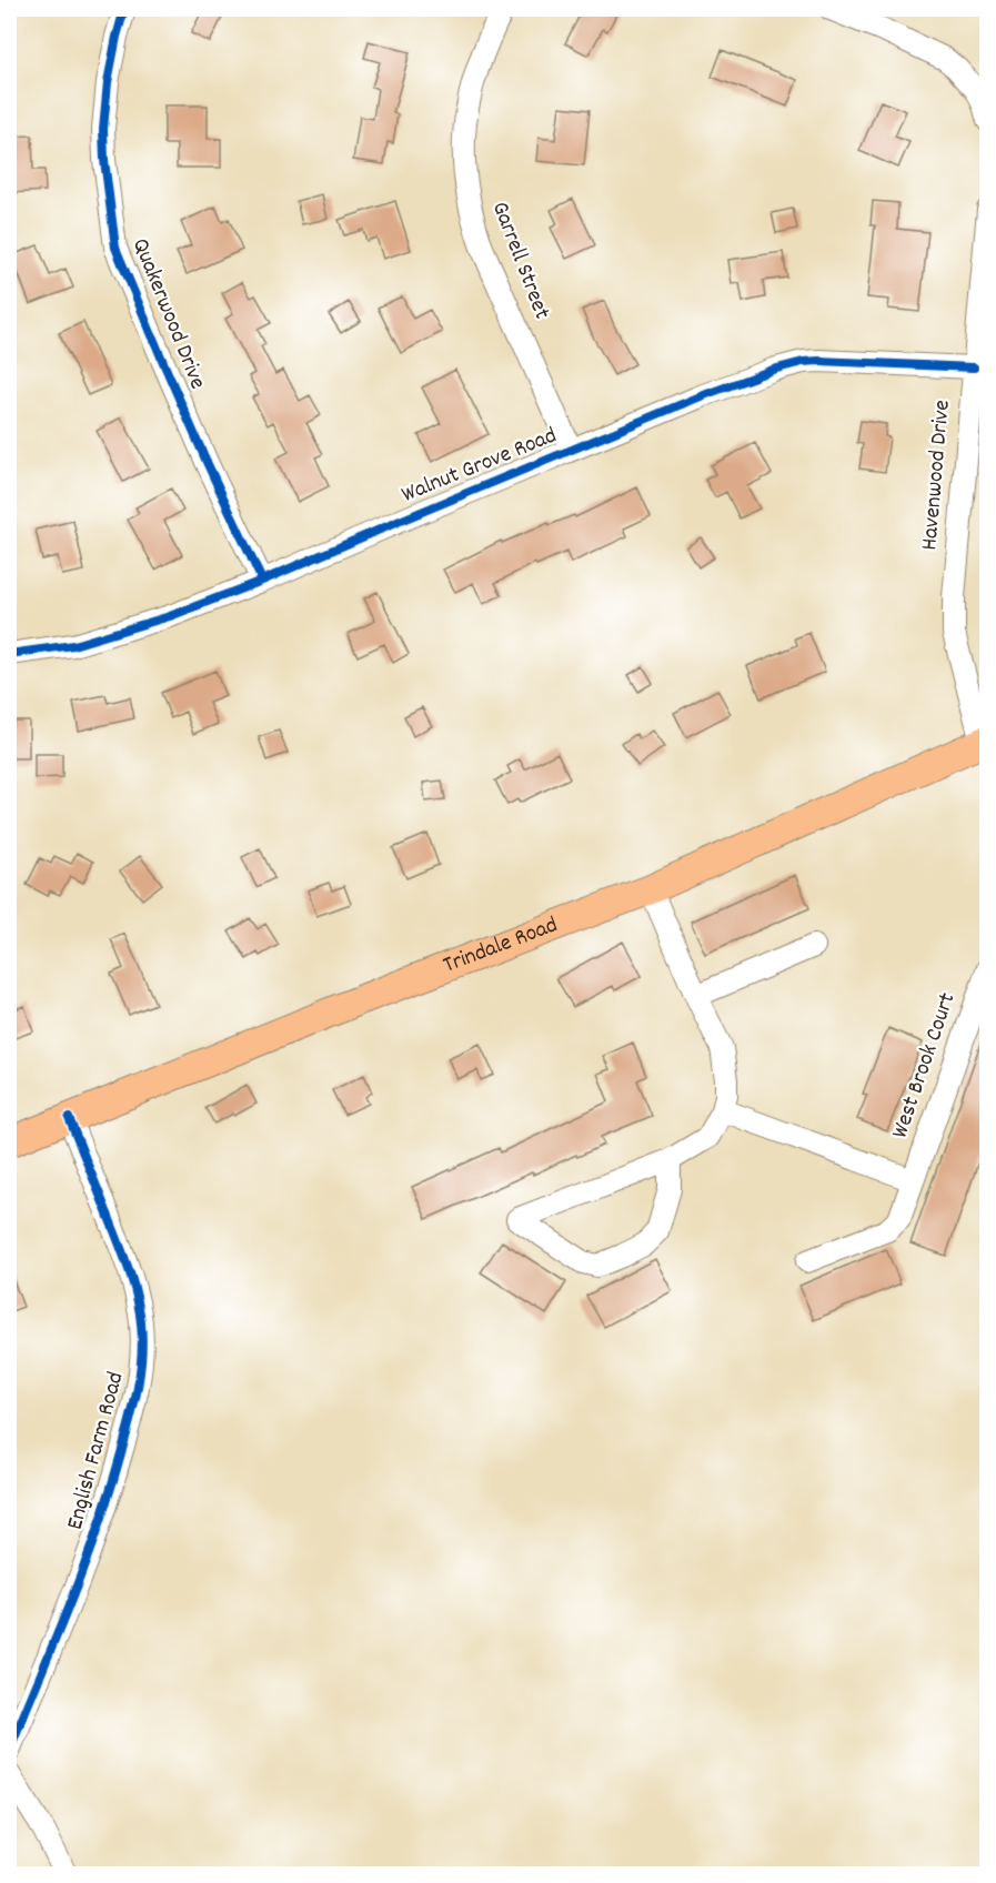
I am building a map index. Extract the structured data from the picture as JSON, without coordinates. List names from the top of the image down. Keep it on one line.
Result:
{"streets":{"main road":["Trindale Road"],"street":["Garrell Street","Quakerwood Drive","Walnut Grove Road","Havenwood Drive","West Brook Court","English Farm Road"]},"crossings":[["Garrell Street","Walnut Grove Road"],["Quakerwood Drive","Walnut Grove Road"],["Walnut Grove Road","Havenwood Drive"],["Havenwood Drive","Trindale Road"],["Trindale Road","English Farm Road"]]}
